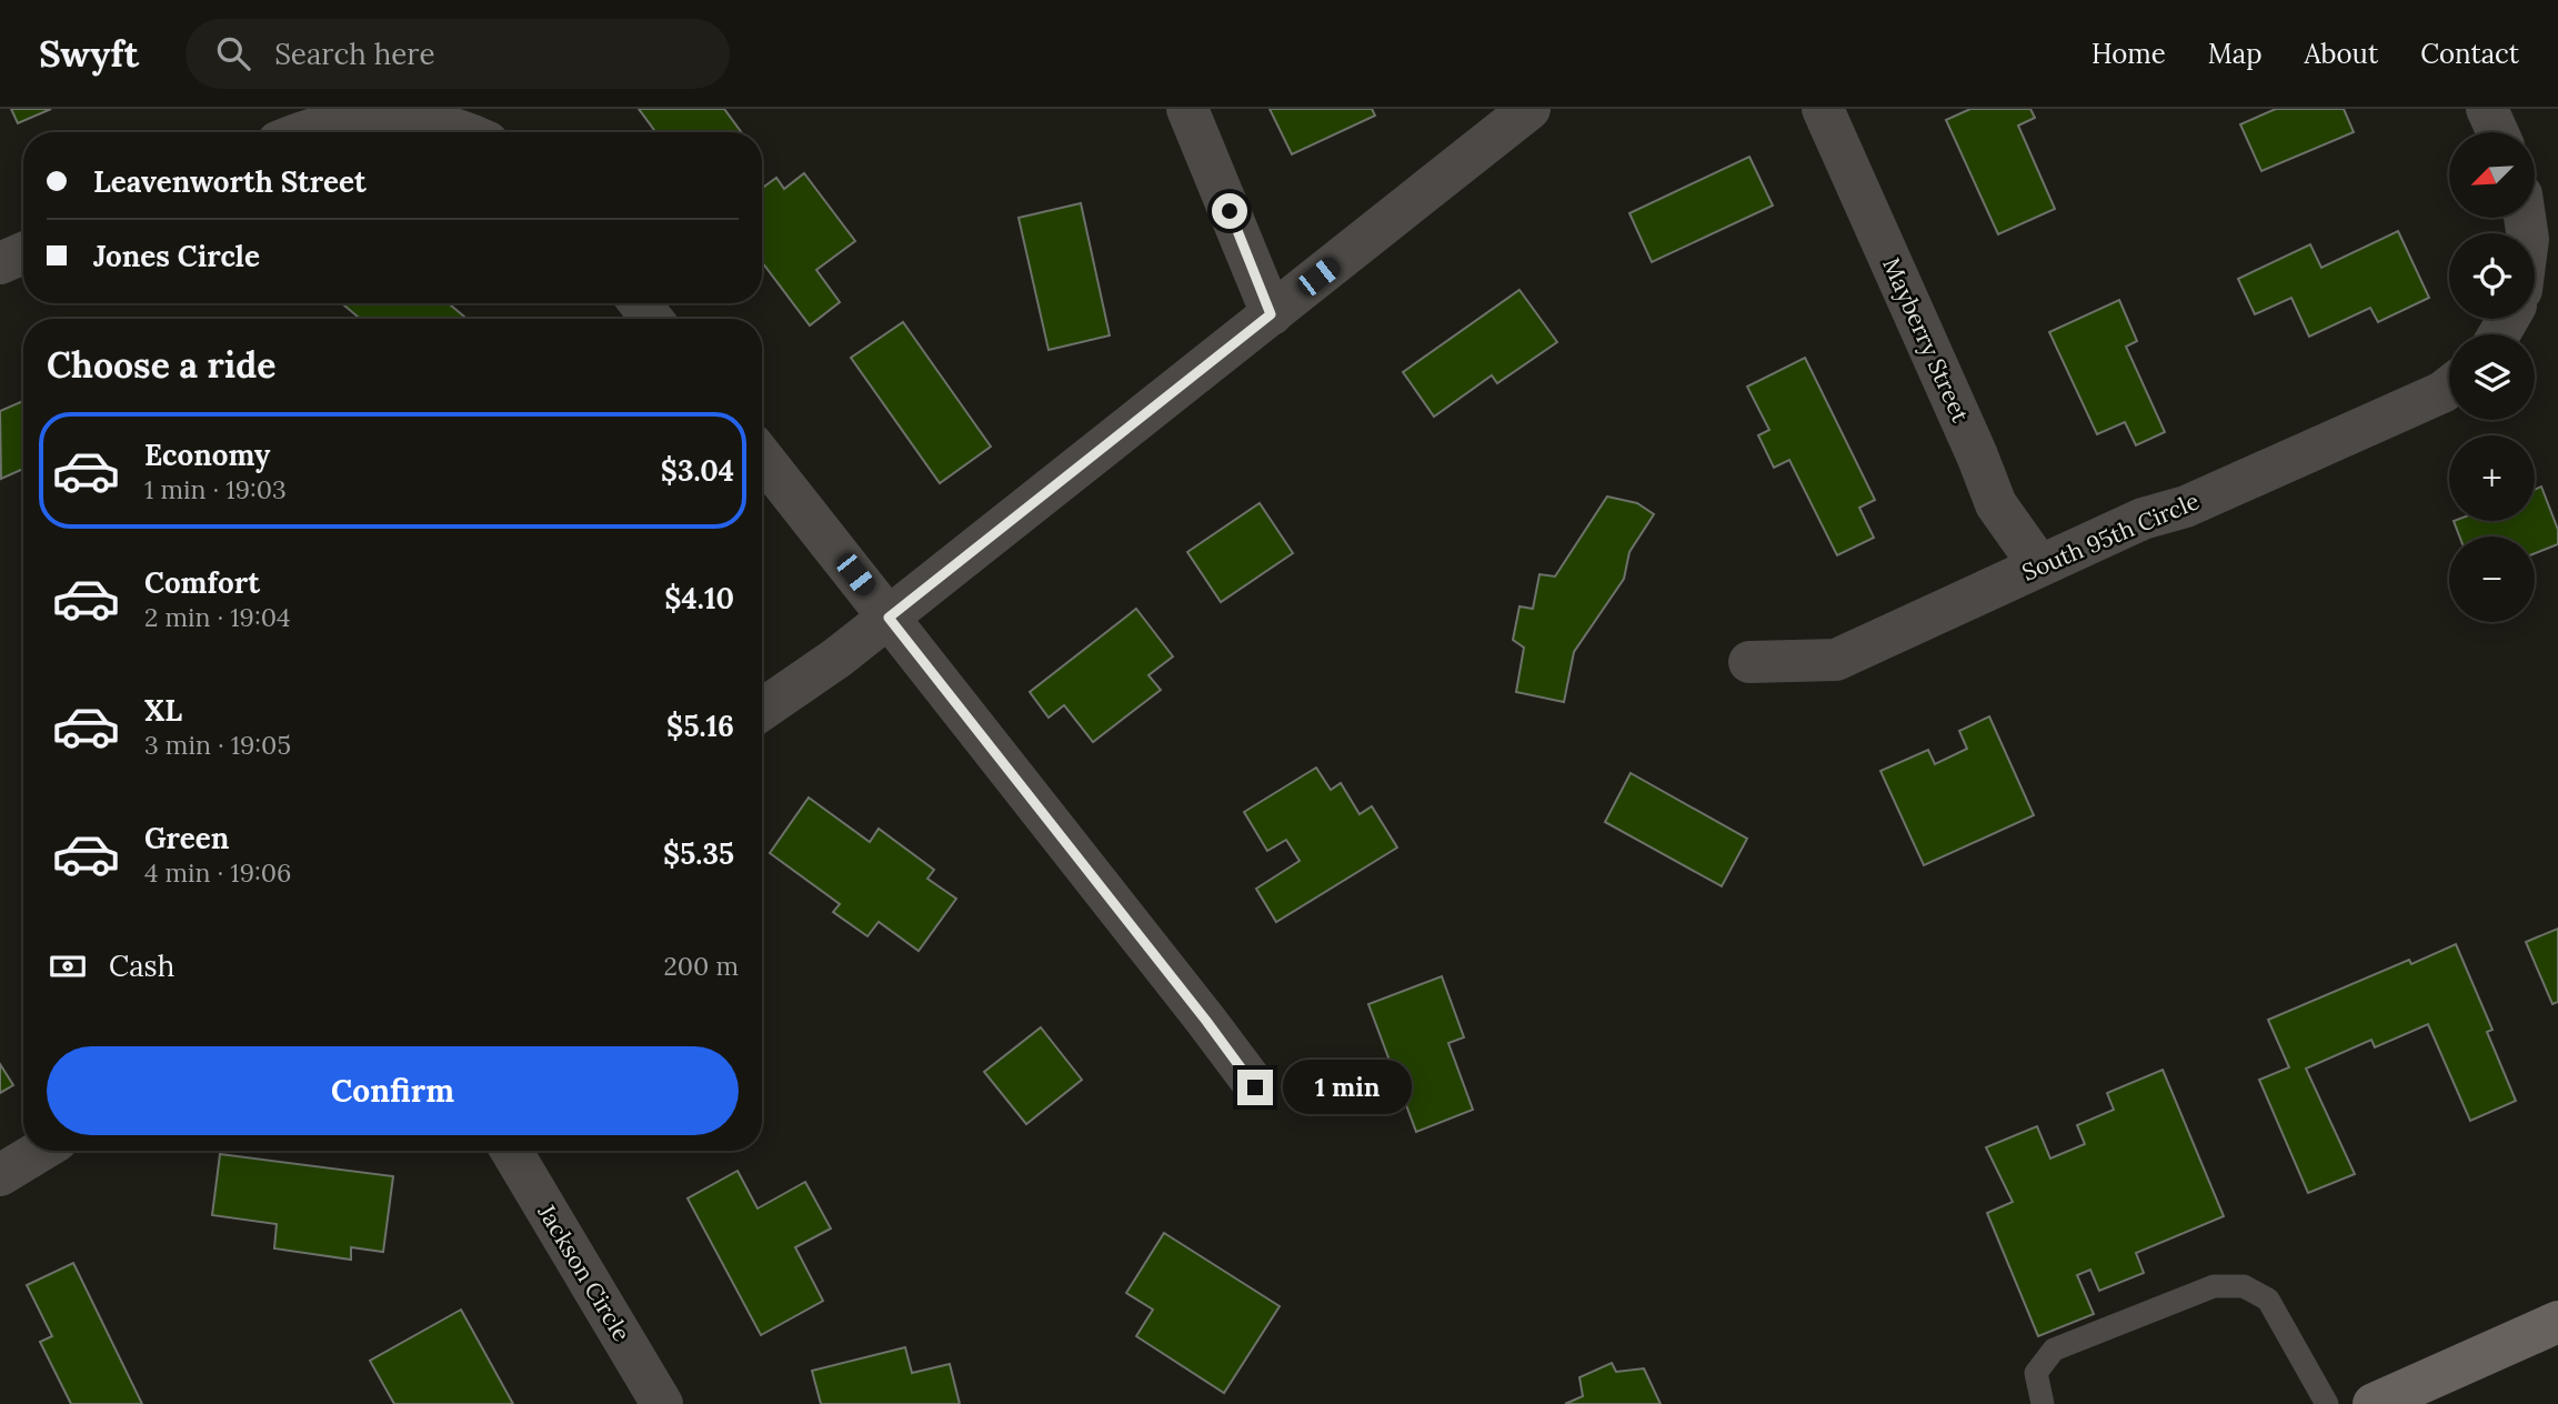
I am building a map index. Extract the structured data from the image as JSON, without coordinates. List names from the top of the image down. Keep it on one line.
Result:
{"streets":{"street":["Mayberry Street","South 95th Circle","Jackson Circle"]},"crossings":[["Mayberry Street","South 95th Circle"]],"north":"bottom left","page":{"header":"Swyft","search":"Search here","nav":["Home","Map","About","Contact"],"map_buttons":["+","−"],"banner":["Leavenworth Street","Jones Circle"],"heading":"Choose a ride","list":[{"name":"Economy","note":"1 min · 19:03","value":"$3.04"},{"name":"Comfort","note":"2 min · 19:04","value":"$4.10"},{"name":"XL","note":"3 min · 19:05","value":"$5.16"},{"name":"Green","note":"4 min · 19:06","value":"$5.35"}],"pay":["Cash","200 m"],"buttons":"Confirm","bubble":"1 min"}}
